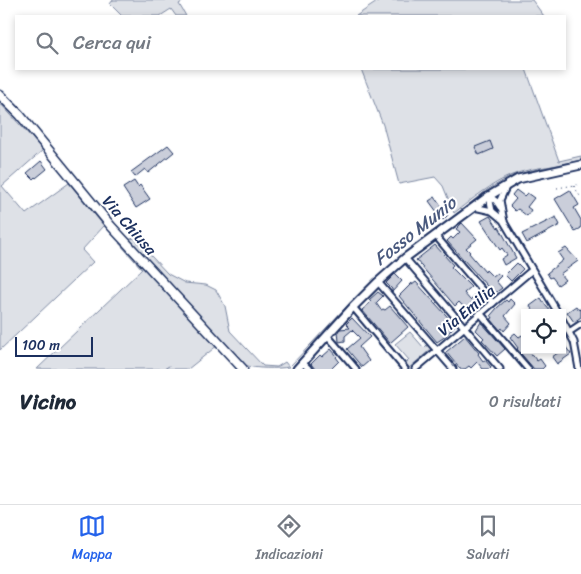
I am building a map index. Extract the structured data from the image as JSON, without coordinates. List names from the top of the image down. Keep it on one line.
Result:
{"streets":{"main road":["Via Chiusa"],"street":["Via Emilia"]},"water":["Fosso Munio"],"scale_bar":"100 m","page":{"search":"Cerca qui","scale":"100 m","heading":["Vicino","0 risultati"],"nav":["Mappa","Indicazioni","Salvati"]}}
